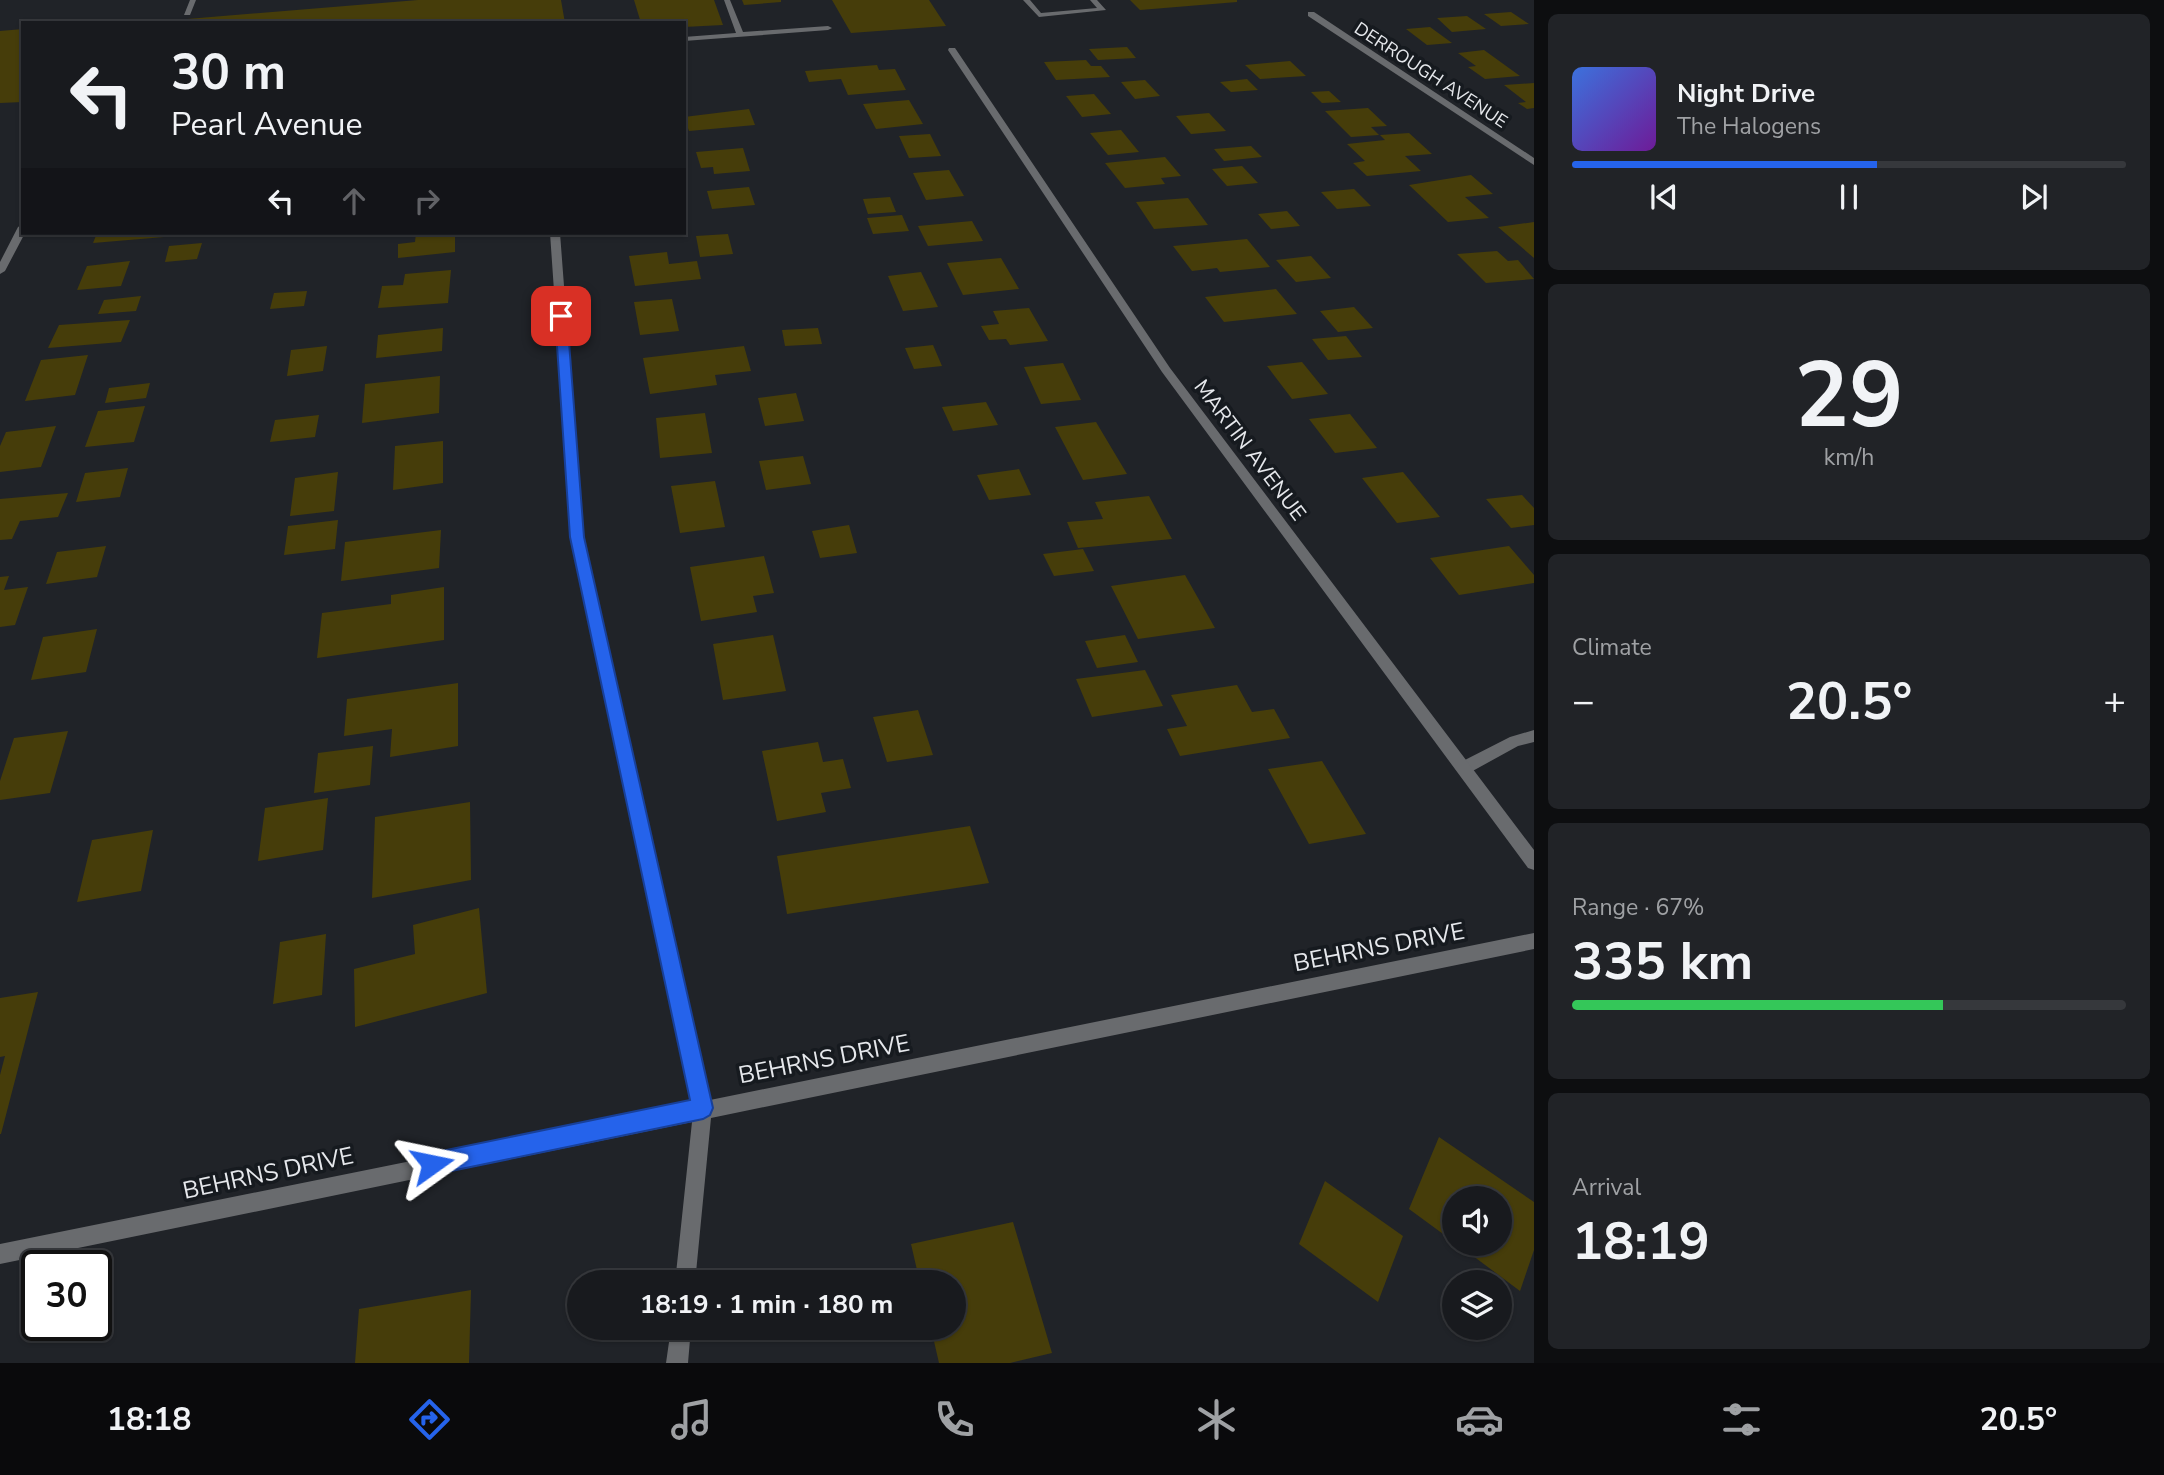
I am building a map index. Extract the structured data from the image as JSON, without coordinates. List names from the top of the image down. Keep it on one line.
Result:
{"streets":{"street":["DERROUGH AVENUE","MARTIN AVENUE","BEHRNS DRIVE"]},"page":{"turn":["30 m","Pearl Avenue"],"song":["Night Drive","The Halogens"],"tile":[["29","km/h"],"Climate",["Range · 67%","335 km"],["Arrival","18:19"]],"heat":["−","20.5°","+"],"limit":"30","trip":"18:19 · 1 min · 180 m","tabs":["18:18","20.5°"]}}
